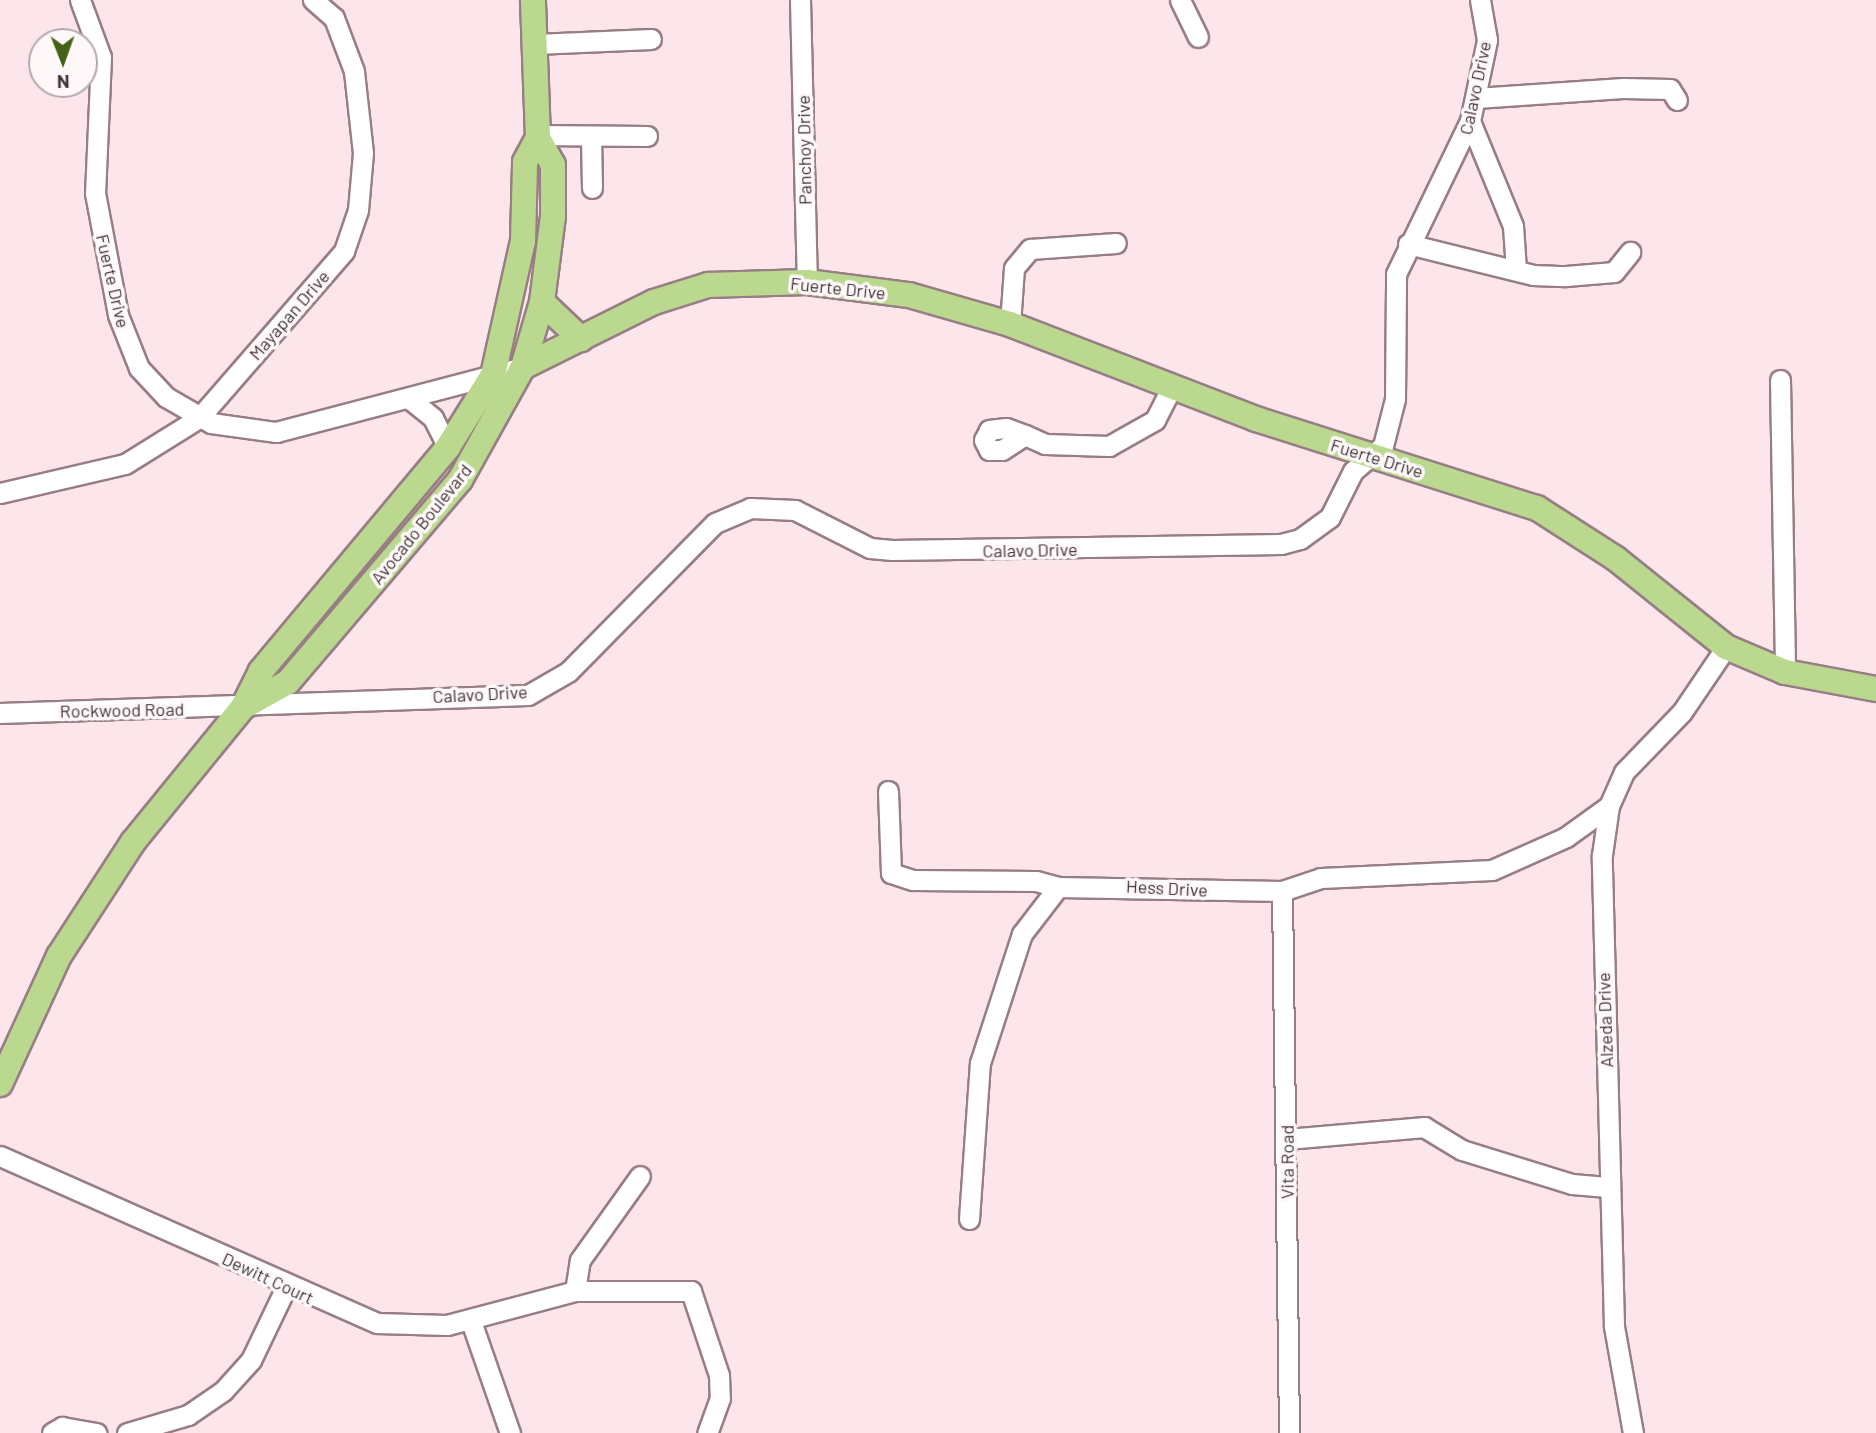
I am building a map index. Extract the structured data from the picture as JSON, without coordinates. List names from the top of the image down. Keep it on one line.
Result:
{"streets":{"main road":["Fuerte Drive","Avocado Boulevard"],"street":["Calavo Drive","Panchoy Drive","Mayapan Drive","Rockwood Road","Hess Drive","Alzeda Drive","Vita Road","Dewitt Court"]},"crossings":[["Calavo Drive","Fuerte Drive"],["Calavo Drive","Avocado Boulevard"],["Calavo Drive","Rockwood Road"],["Panchoy Drive","Fuerte Drive"],["Fuerte Drive","Mayapan Drive"],["Fuerte Drive","Avocado Boulevard"],["Fuerte Drive","Alzeda Drive"],["Avocado Boulevard","Rockwood Road"],["Hess Drive","Alzeda Drive"],["Hess Drive","Vita Road"]],"north":"bottom"}
